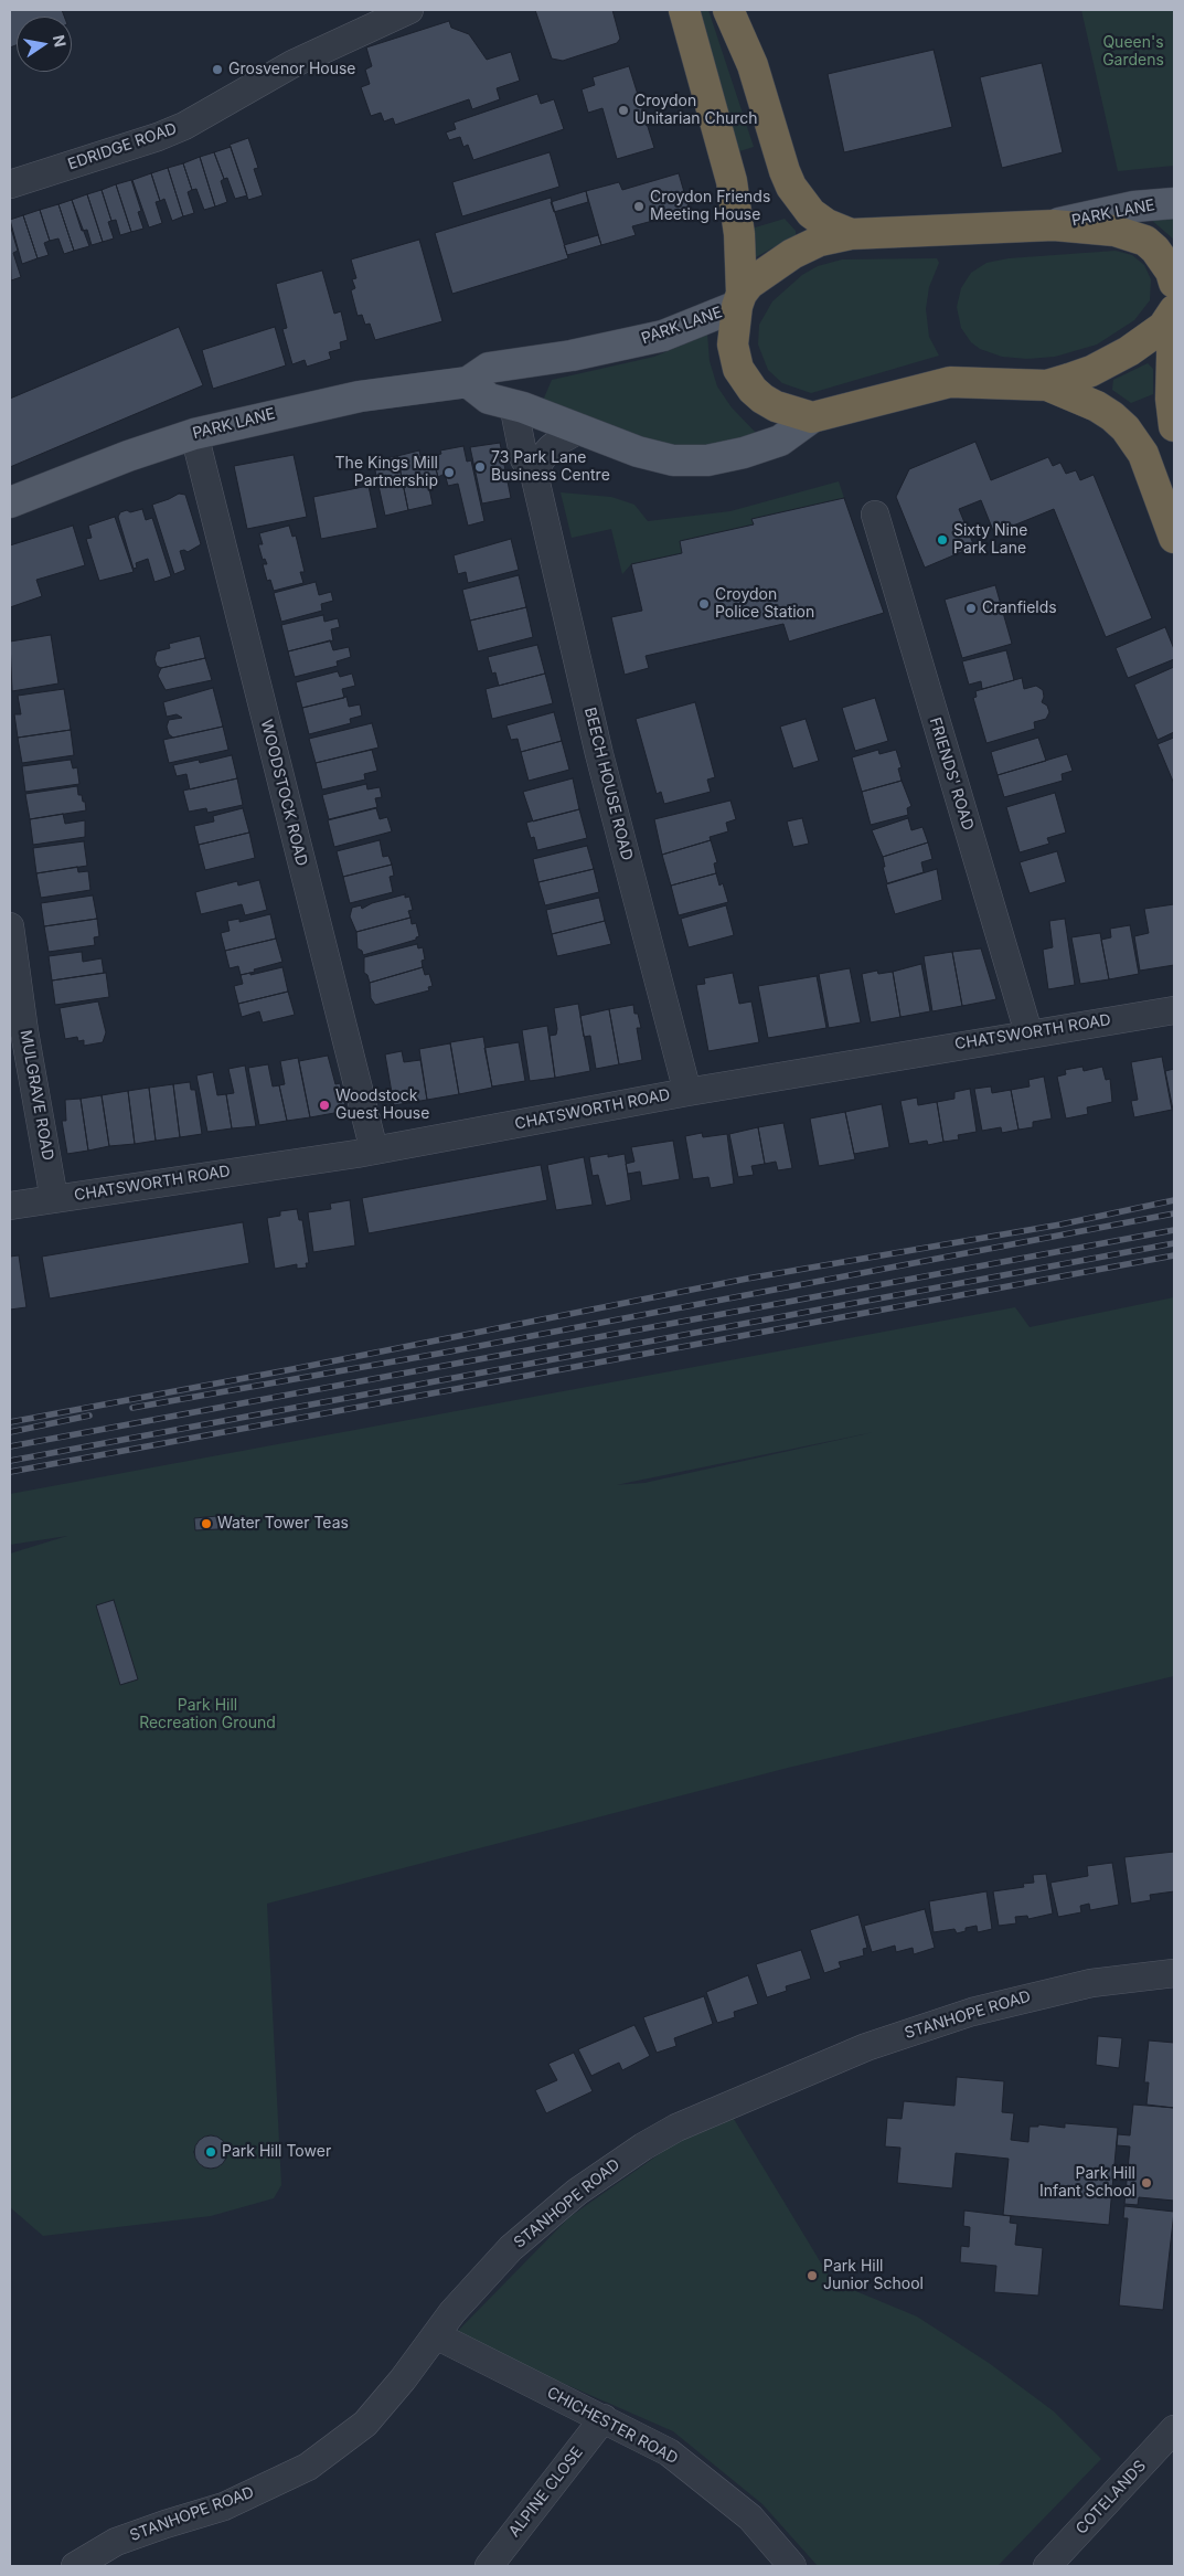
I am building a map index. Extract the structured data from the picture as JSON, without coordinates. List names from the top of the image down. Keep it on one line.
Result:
{"streets":{"main road":["PARK LANE"],"street":["EDRIDGE ROAD","FRIENDS' ROAD","BEECH HOUSE ROAD","WOODSTOCK ROAD","CHATSWORTH ROAD","MULGRAVE ROAD","STANHOPE ROAD","CHICHESTER ROAD","ALPINE CLOSE","COTELANDS"]},"crossings":[["PARK LANE","WOODSTOCK ROAD"],["FRIENDS' ROAD","CHATSWORTH ROAD"],["BEECH HOUSE ROAD","CHATSWORTH ROAD"],["WOODSTOCK ROAD","CHATSWORTH ROAD"],["CHATSWORTH ROAD","MULGRAVE ROAD"],["STANHOPE ROAD","CHICHESTER ROAD"],["CHICHESTER ROAD","ALPINE CLOSE"]],"parks":["Queen's Gardens","Park Hill Recreation Ground"],"places":["Grosvenor House","Croydon Unitarian Church","Croydon Friends Meeting House","73 Park Lane Business Centre","The Kings Mill Partnership","Sixty Nine Park Lane","Croydon Police Station","Cranfields","Woodstock Guest House","Water Tower Teas","Park Hill Tower","Park Hill Infant School","Park Hill Junior School"],"north":"right"}
